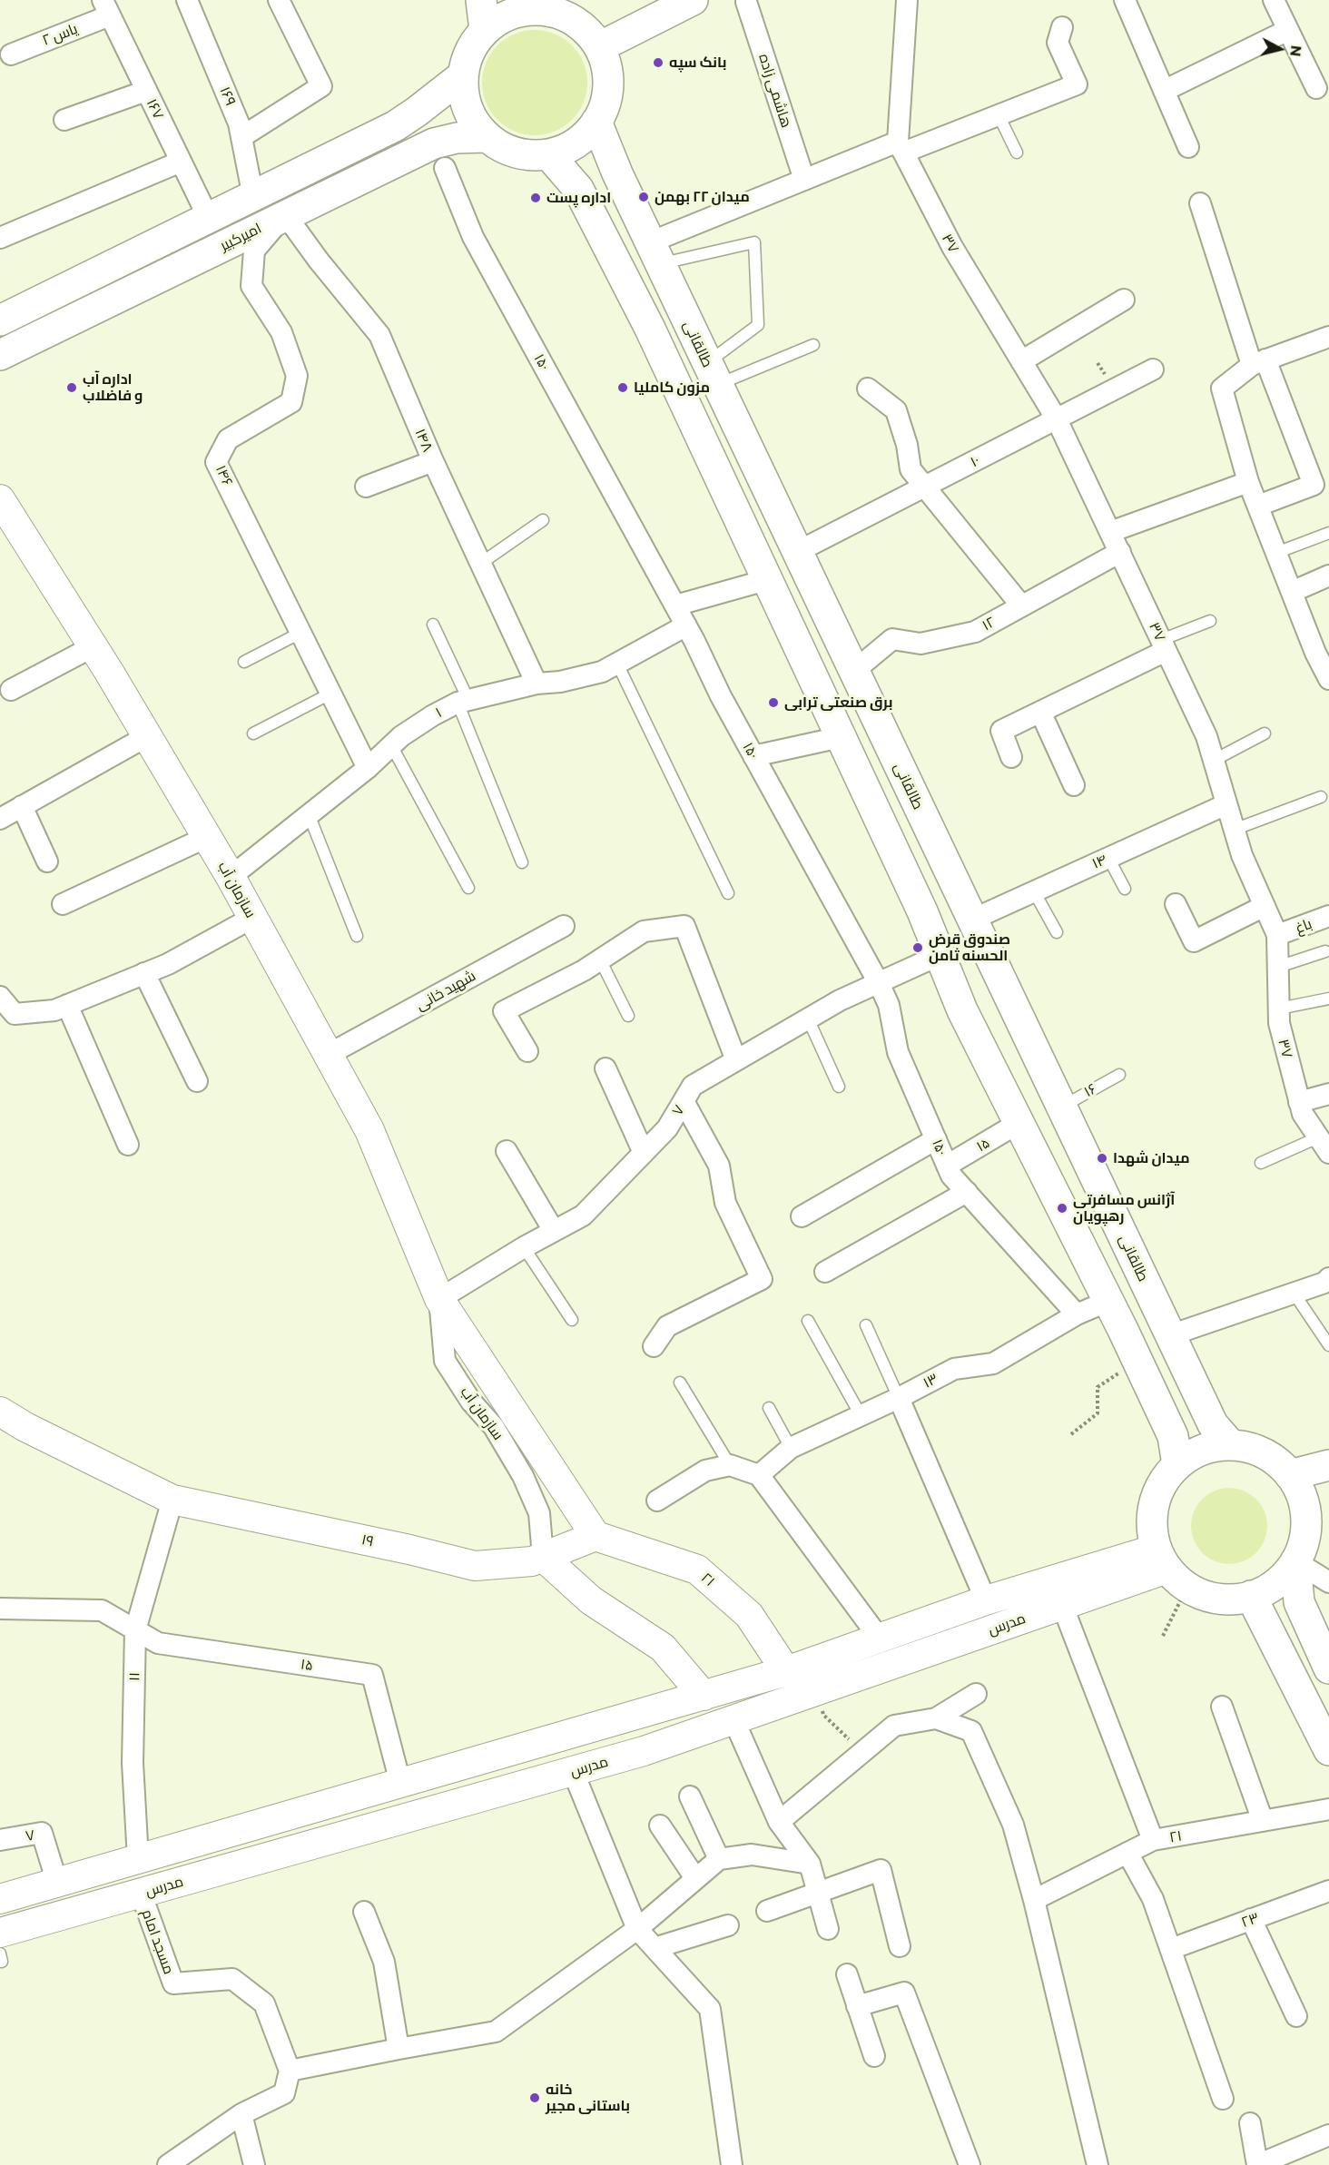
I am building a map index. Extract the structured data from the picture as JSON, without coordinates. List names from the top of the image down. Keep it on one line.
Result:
{"streets":{"main road":["امیرکبیر","طالقانی","سازمان آب","۱۹","۲۱","مدرس"],"street":["یاس ۲","هاشمی زاده","۱۶۹","۱۶۷","۳۷","۱۵۰","۱۴۸","۱۰","۱۴۶","۱۲","۱","۱۴","باغ","شهید خانی","۷","۱۵","۱۳","۱۱","۲۳","مسجد امام"],"lane":["۱۶"]},"crossings":[["یاس ۲","۱۶۷"],["۱۶۹","امیرکبیر"],["۱۶۷","امیرکبیر"],["امیرکبیر","طالقانی"],["امیرکبیر","۱۵۰"],["امیرکبیر","۱۴۸"],["امیرکبیر","۱۴۶"],["۳۷","۱۰"],["۳۷","۱۲"],["۳۷","۱۴"],["۳۷","باغ"],["طالقانی","۱۰"],["طالقانی","۱۲"],["طالقانی","۱۴"],["طالقانی","۱۶"],["طالقانی","مدرس"],["۱۵۰","۱"],["۱۵۰","۷"],["۱۵۰","۱۵"],["۱۵۰","۱۳"],["۱۴۸","۱۴۶"],["۱۴۸","۱"],["۱۴۶","۱"],["۱","سازمان آب"],["سازمان آب","شهید خانی"],["سازمان آب","۷"],["سازمان آب","۱۹"],["سازمان آب","۲۱"],["۷","مدرس"],["۱۵","مدرس"],["۱۵","۱۱"],["۱۹","۲۱"],["۱۹","۱۱"],["۲۱","مدرس"],["مدرس","۱۱"],["مدرس","مسجد امام"]],"places":["بانک سپه","میدان ۲۲ بهمن","اداره پست","اداره آب و فاضلاب","مزون کاملیا","برق صنعتی ترابی","صندوق قرض الحسنه ثامن","میدان شهدا","آژانس مسافرتی رهپویان","خانه باستانی مجیر"],"north":"right"}
